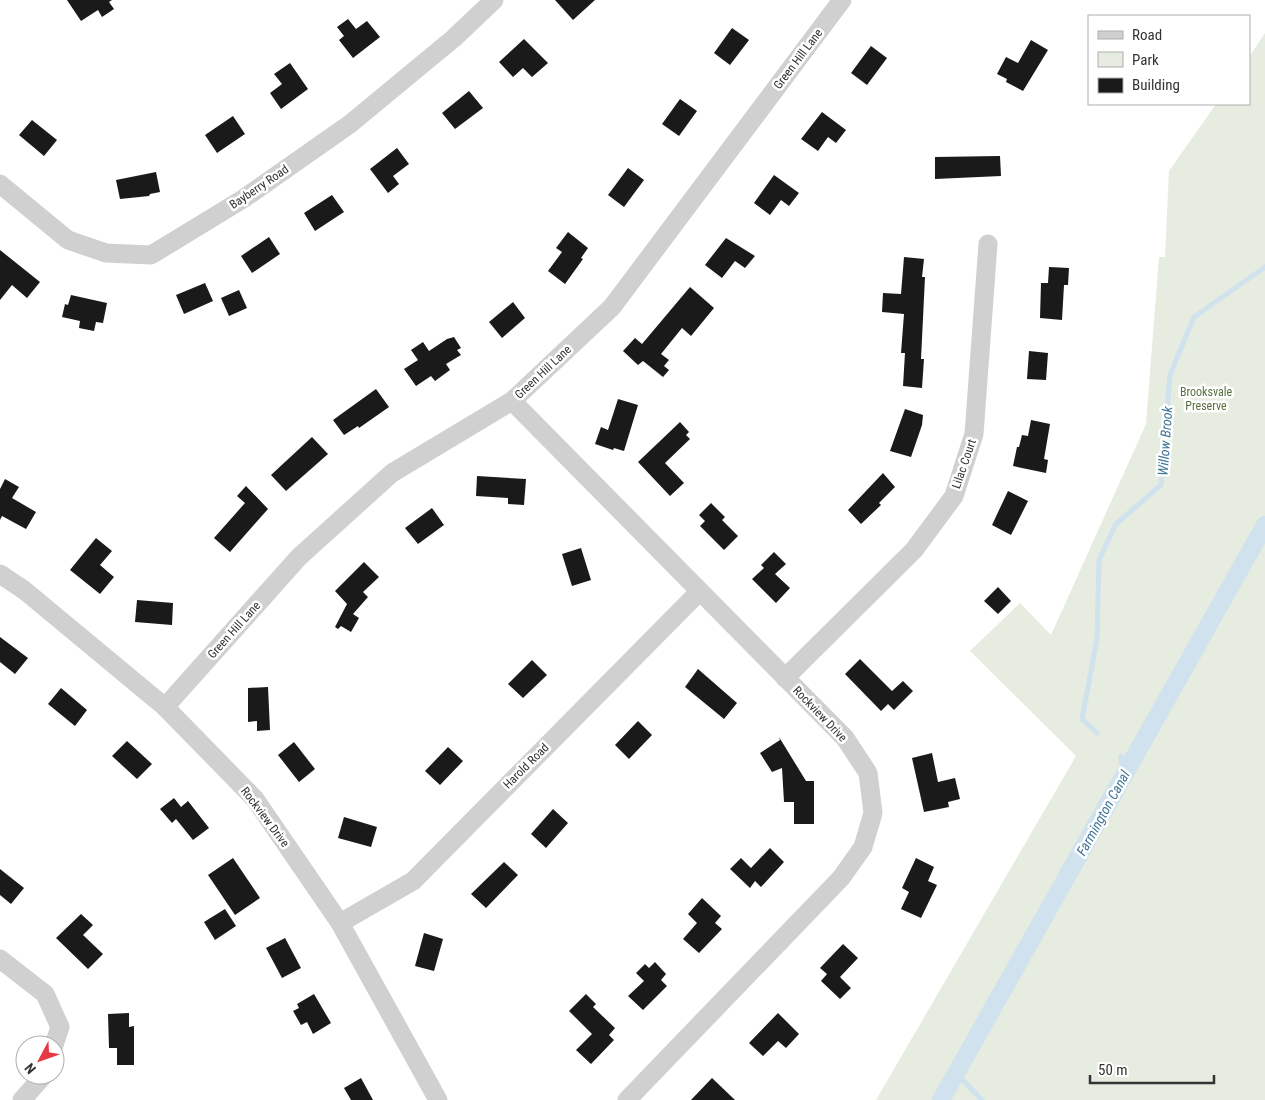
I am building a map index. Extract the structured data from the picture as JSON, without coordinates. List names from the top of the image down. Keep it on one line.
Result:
{"streets":{"street":["Green Hill Lane","Bayberry Road","Lilac Court","Rockview Drive","Harold Road"]},"crossings":[["Green Hill Lane","Rockview Drive"],["Lilac Court","Rockview Drive"],["Rockview Drive","Harold Road"]],"water":["Willow Brook","Farmington Canal"],"parks":["Brooksvale Preserve"],"legend":["Road","Park","Building"],"scale_bar":"50 m","north":"bottom left"}
